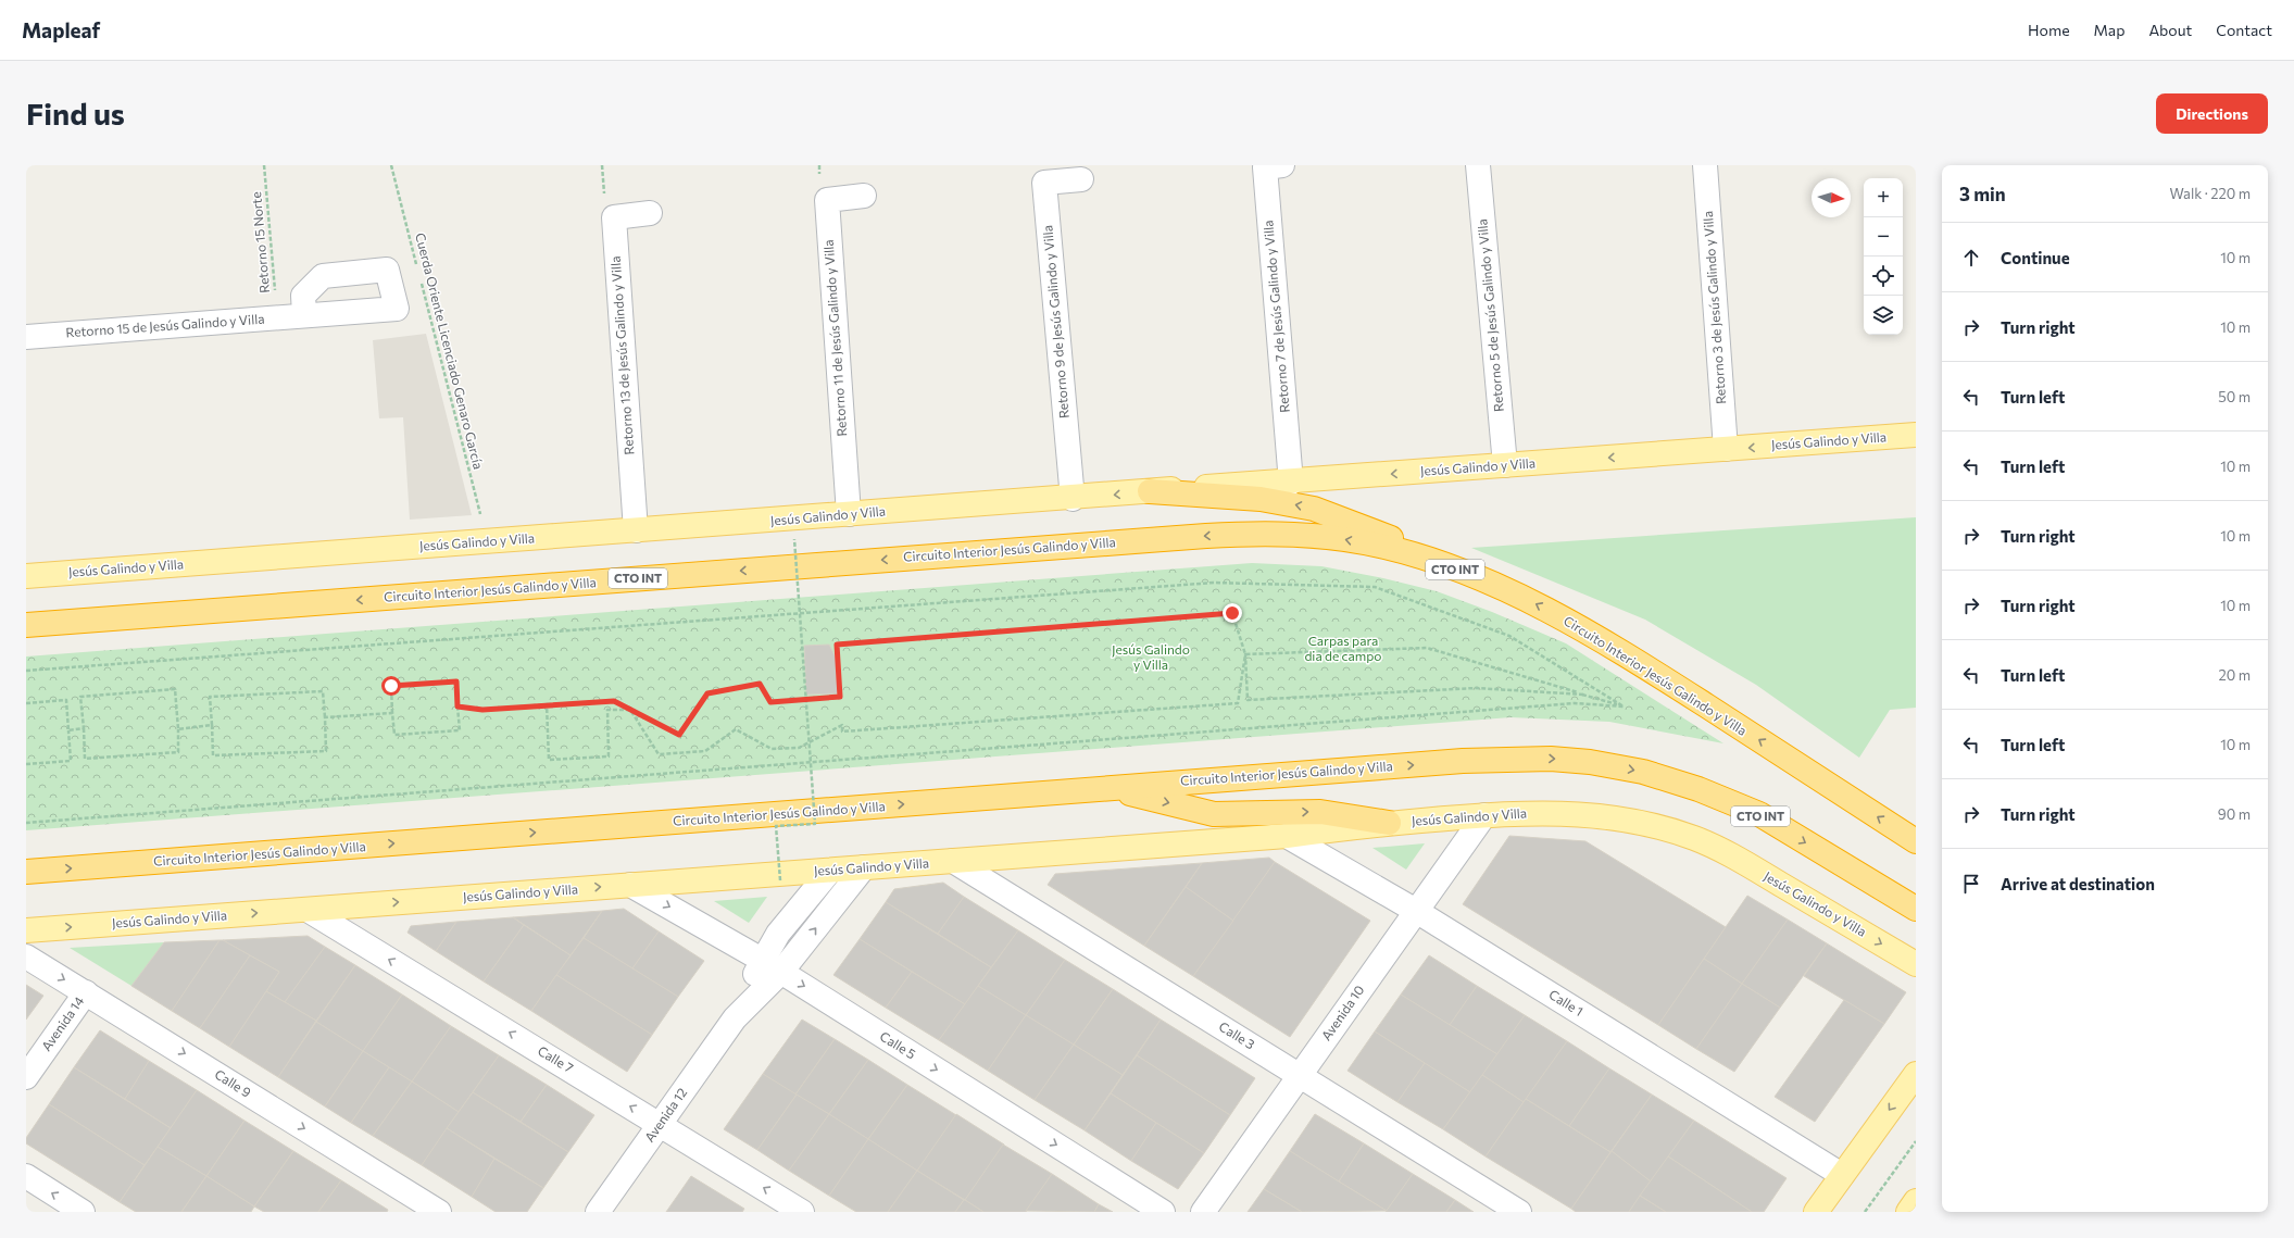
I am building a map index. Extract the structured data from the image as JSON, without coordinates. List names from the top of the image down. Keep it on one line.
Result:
{"streets":{"highway":["Circuito Interior Jesús Galindo y Villa","CTO INT"],"main road":["Jesús Galindo y Villa"],"street":["Retorno 3 de Jesús Galindo y Villa","Retorno 5 de Jesús Galindo y Villa","Retorno 7 de Jesús Galindo y Villa","Retorno 9 de Jesús Galindo y Villa","Retorno 15 de Jesús Galindo y Villa","Retorno 11 de Jesús Galindo y Villa","Retorno 13 de Jesús Galindo y Villa","Calle 1","Avenida 10","Avenida 14","Calle 3","Calle 5","Calle 7","Calle 9","Avenida 12"],"path":["Retorno 15 Norte","Cuerda Oriente Licenciado Genaro García"]},"crossings":[["Retorno 15 Norte","Retorno 15 de Jesús Galindo y Villa"],["Retorno 3 de Jesús Galindo y Villa","Jesús Galindo y Villa"],["Retorno 5 de Jesús Galindo y Villa","Jesús Galindo y Villa"],["Retorno 7 de Jesús Galindo y Villa","Jesús Galindo y Villa"],["Retorno 9 de Jesús Galindo y Villa","Jesús Galindo y Villa"],["Retorno 11 de Jesús Galindo y Villa","Jesús Galindo y Villa"],["Cuerda Oriente Licenciado Genaro García","Jesús Galindo y Villa"],["Retorno 13 de Jesús Galindo y Villa","Jesús Galindo y Villa"],["Jesús Galindo y Villa","Calle 1"],["Jesús Galindo y Villa","Avenida 10"],["Jesús Galindo y Villa","Calle 3"],["Jesús Galindo y Villa","Calle 5"],["Jesús Galindo y Villa","Calle 7"],["Jesús Galindo y Villa","Avenida 12"],["Calle 1","Avenida 10"],["Avenida 10","Calle 3"],["Avenida 14","Calle 9"],["Calle 5","Avenida 12"],["Calle 7","Avenida 12"]],"one_way":["Calle 5","Calle 7","Calle 9"],"parks":["Carpas para dia de campo","Jesús Galindo y Villa"],"north":"right","page":{"header":"Mapleaf","nav":["Home","Map","About","Contact"],"buttons":"Directions","title":"Find us","heading":["3 min","Walk · 220 m"],"map_buttons":["+","−"],"list":[["Continue","10 m"],["Turn right","10 m"],["Turn left","50 m"],["Turn left","10 m"],["Turn right","10 m"],["Turn right","10 m"],["Turn left","20 m"],["Turn left","10 m"],["Turn right","90 m"],"Arrive at destination"]}}
